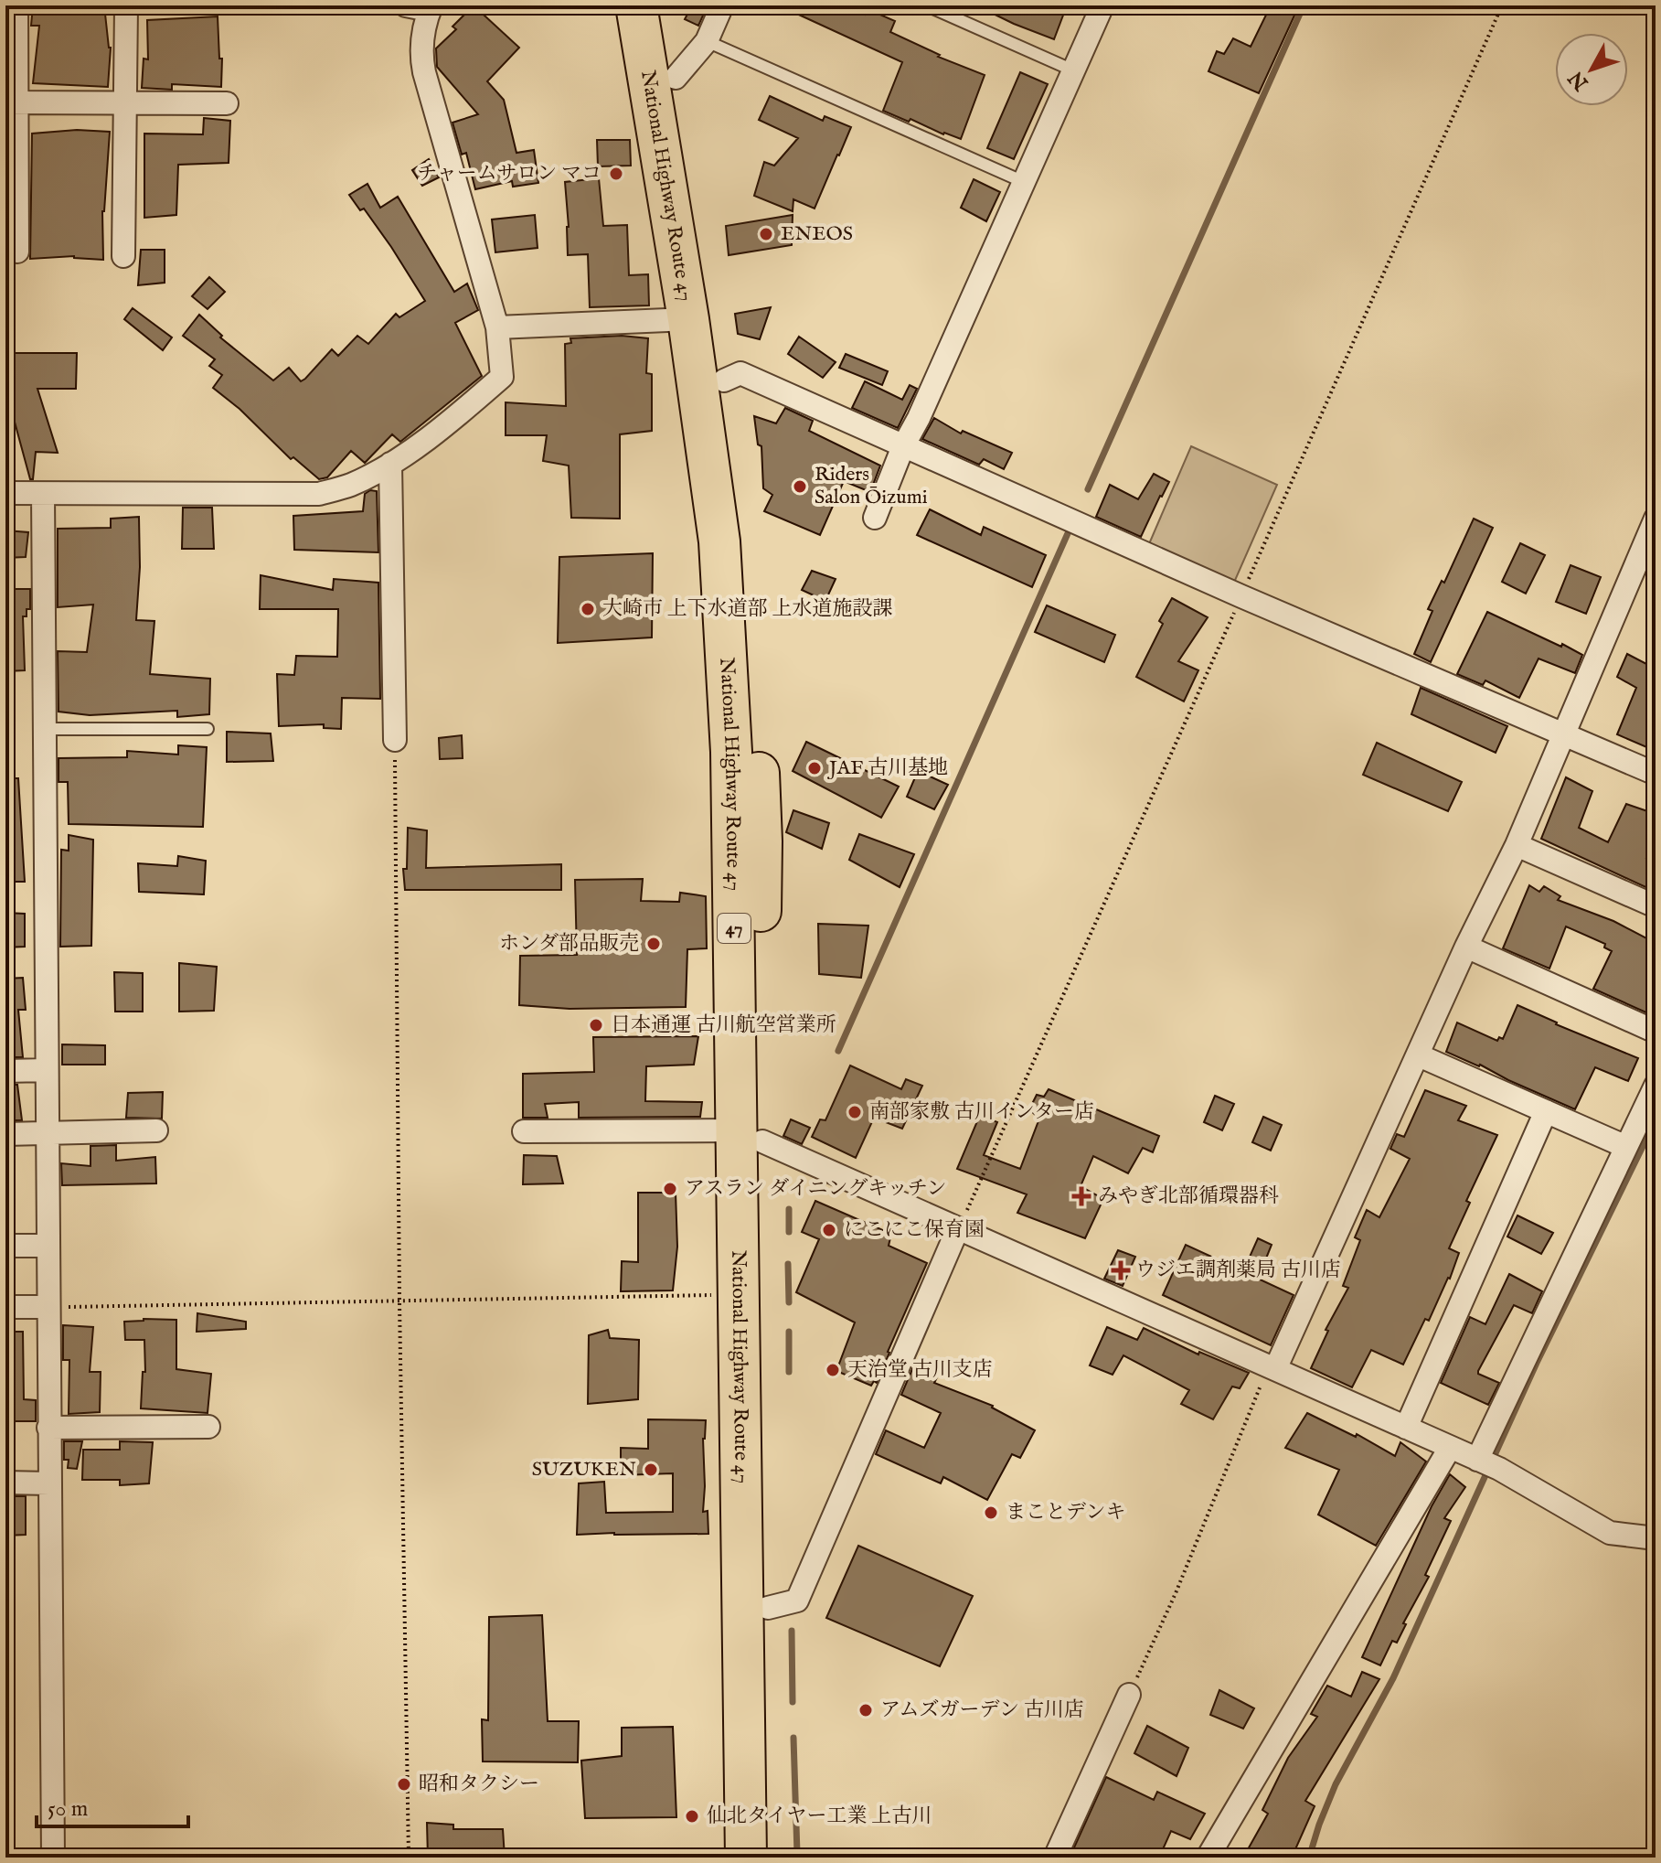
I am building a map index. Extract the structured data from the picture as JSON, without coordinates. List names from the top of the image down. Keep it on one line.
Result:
{"streets":{"highway":["National Highway Route 47","47"]},"places":{"other":["チャームサロン マコ","ENEOS","Riders Salon Ōizumi","大崎市 上下水道部 上水道施設課","JAF 古川基地","ホンダ部品販売","日本通運 古川航空営業所","南部家敷 古川インター店","アスラン ダイニングキッチン","にこにこ保育園","天治堂 古川支店","SUZUKEN","まことデンキ","アムズガーデン 古川店","昭和タクシー","仙北タイヤー工業 上古川"],"health":["みやぎ北部循環器科","ウジエ調剤薬局 古川店"]},"scale_bar":"50 m","north":"bottom left"}
